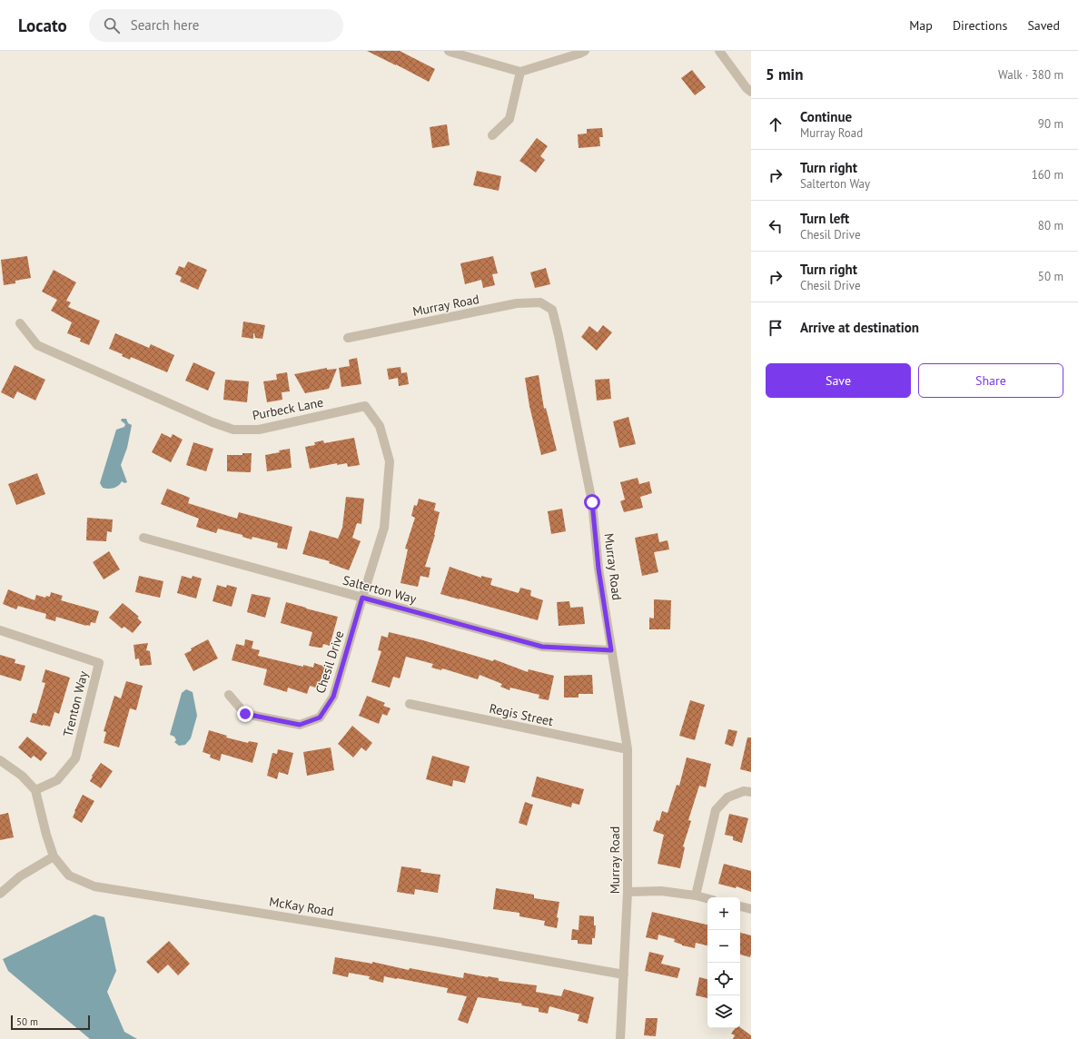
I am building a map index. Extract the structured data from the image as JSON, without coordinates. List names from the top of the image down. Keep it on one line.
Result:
{"streets":{"street":["Murray Road","Purbeck Lane","Salterton Way","Chesil Drive","Trenton Way","Regis Street","McKay Road"]},"crossings":[["Murray Road","Salterton Way"],["Murray Road","Regis Street"],["Murray Road","McKay Road"],["Purbeck Lane","Salterton Way"],["Purbeck Lane","Chesil Drive"],["Salterton Way","Chesil Drive"],["Trenton Way","McKay Road"]],"scale_bar":"50 m","page":{"header":"Locato","search":"Search here","nav":["Map","Directions","Saved"],"heading":["5 min","Walk · 380 m"],"list":[["Continue","Murray Road","90 m"],["Turn right","Salterton Way","160 m"],["Turn left","Chesil Drive","80 m"],["Turn right","Chesil Drive","50 m"],"Arrive at destination"],"buttons":["Save","Share"],"map_buttons":["+","−"],"scale":"50 m"}}
